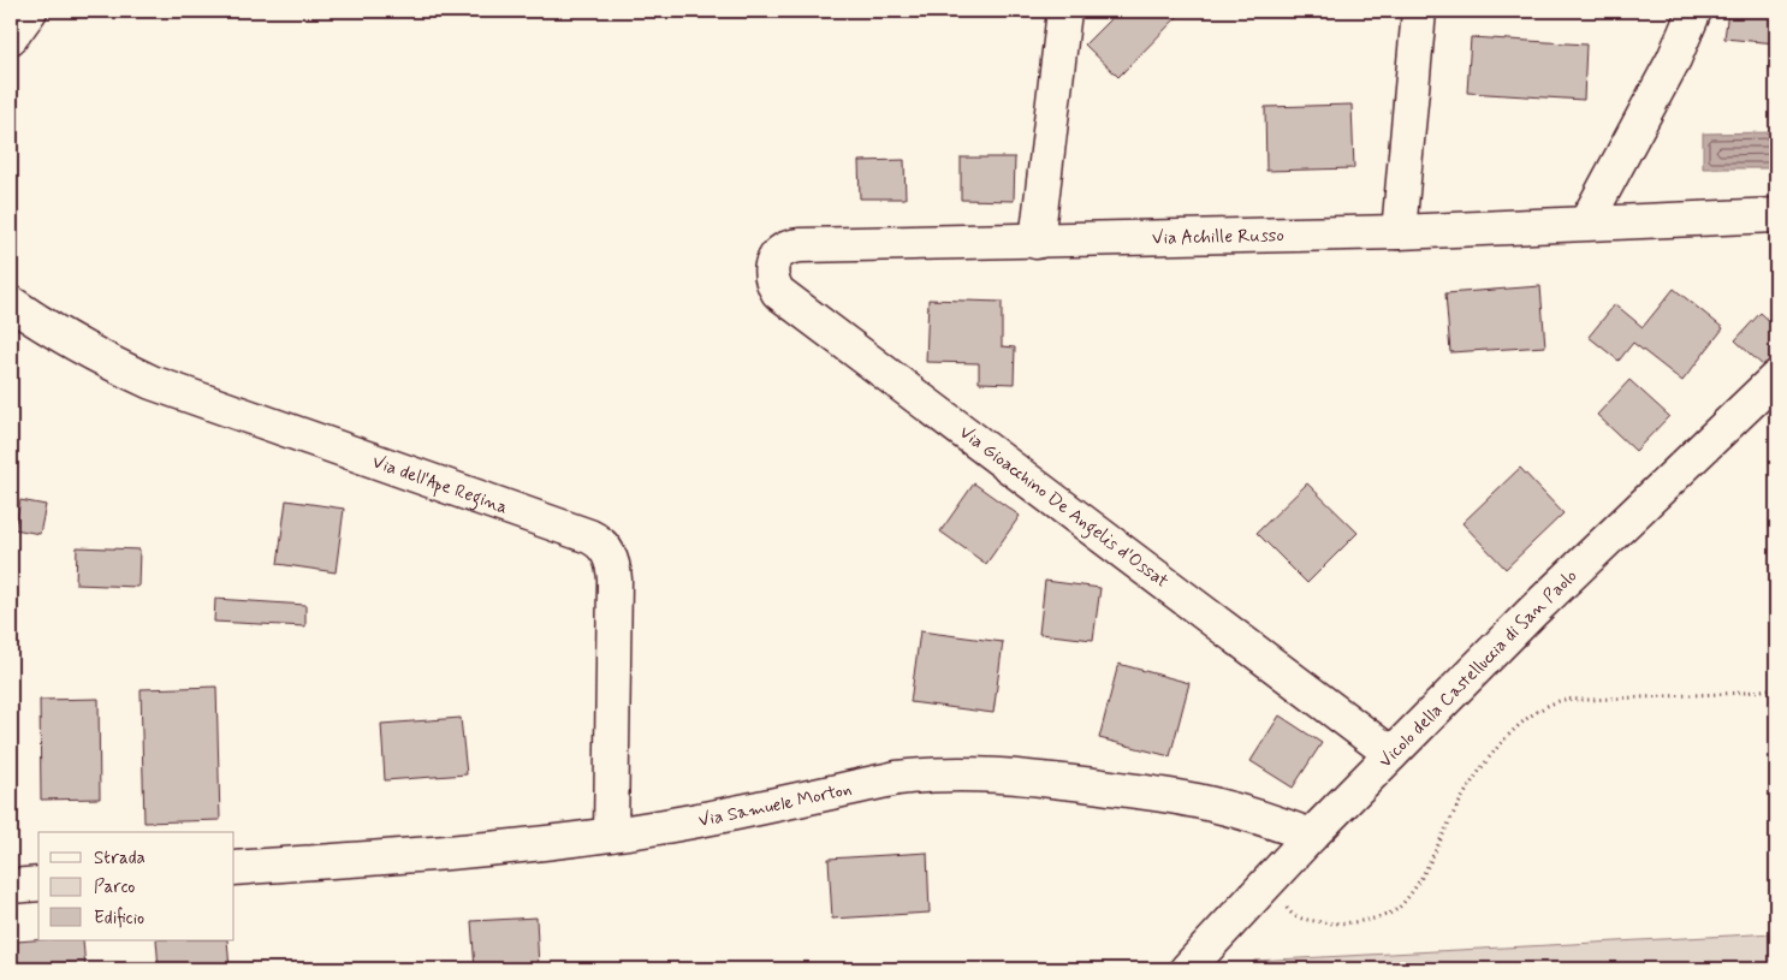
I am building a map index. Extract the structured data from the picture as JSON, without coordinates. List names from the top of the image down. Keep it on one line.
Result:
{"streets":{"street":["Via Achille Russo","Via dell'Ape Regina","Via Gioacchino De Angelis d'Ossat","Vicolo della Castelluccia di San Paolo","Via Samuele Morton"]},"crossings":[["Via Achille Russo","Via Gioacchino De Angelis d'Ossat"],["Via dell'Ape Regina","Via Samuele Morton"],["Via Gioacchino De Angelis d'Ossat","Vicolo della Castelluccia di San Paolo"],["Vicolo della Castelluccia di San Paolo","Via Samuele Morton"]],"legend":["Strada","Parco","Edificio"]}
